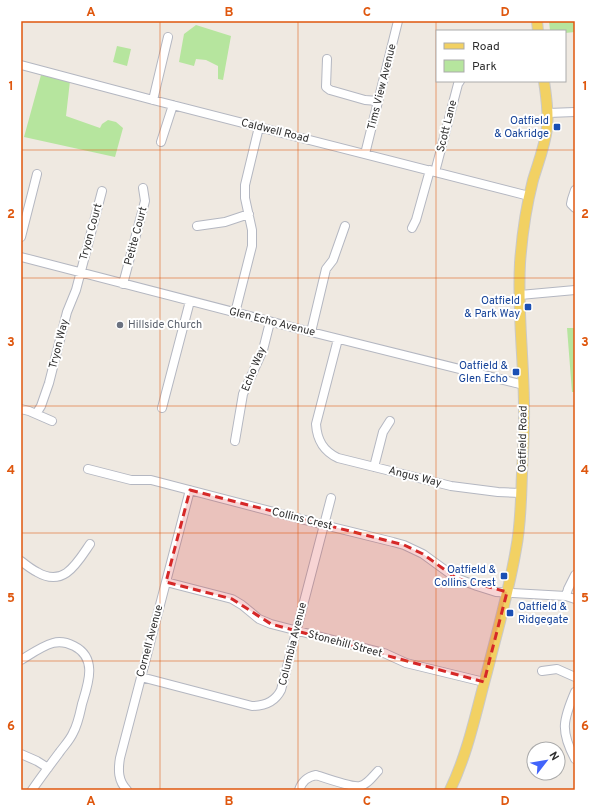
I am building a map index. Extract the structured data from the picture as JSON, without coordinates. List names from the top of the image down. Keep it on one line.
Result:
{"streets":{"main road":["Oatfield Road"],"street":["Tims View Avenue","Scott Lane","Caldwell Road","Tryon Court","Petite Court","Glen Echo Avenue","Tryon Way","Echo Way","Angus Way","Collins Crest","Cornell Avenue","Columbia Avenue","Stonehill Street"]},"crossings":[["Tims View Avenue","Caldwell Road"],["Scott Lane","Caldwell Road"],["Caldwell Road","Oatfield Road"],["Tryon Court","Glen Echo Avenue"],["Tryon Court","Tryon Way"],["Petite Court","Glen Echo Avenue"],["Glen Echo Avenue","Tryon Way"],["Glen Echo Avenue","Echo Way"],["Glen Echo Avenue","Oatfield Road"],["Glen Echo Avenue","Angus Way"],["Oatfield Road","Angus Way"],["Oatfield Road","Collins Crest"],["Oatfield Road","Stonehill Street"],["Collins Crest","Cornell Avenue"],["Collins Crest","Columbia Avenue"],["Cornell Avenue","Columbia Avenue"],["Cornell Avenue","Stonehill Street"],["Columbia Avenue","Stonehill Street"]],"places":{"transit":["Oatfield & Oakridge","Oatfield & Park Way","Oatfield & Glen Echo","Oatfield & Collins Crest","Oatfield & Ridgegate"],"other":["Hillside Church"]},"legend":["Road","Park"],"north":"top right","grid":{"columns":["A","B","C","D"],"rows":["1","2","3","4","5","6"]}}
